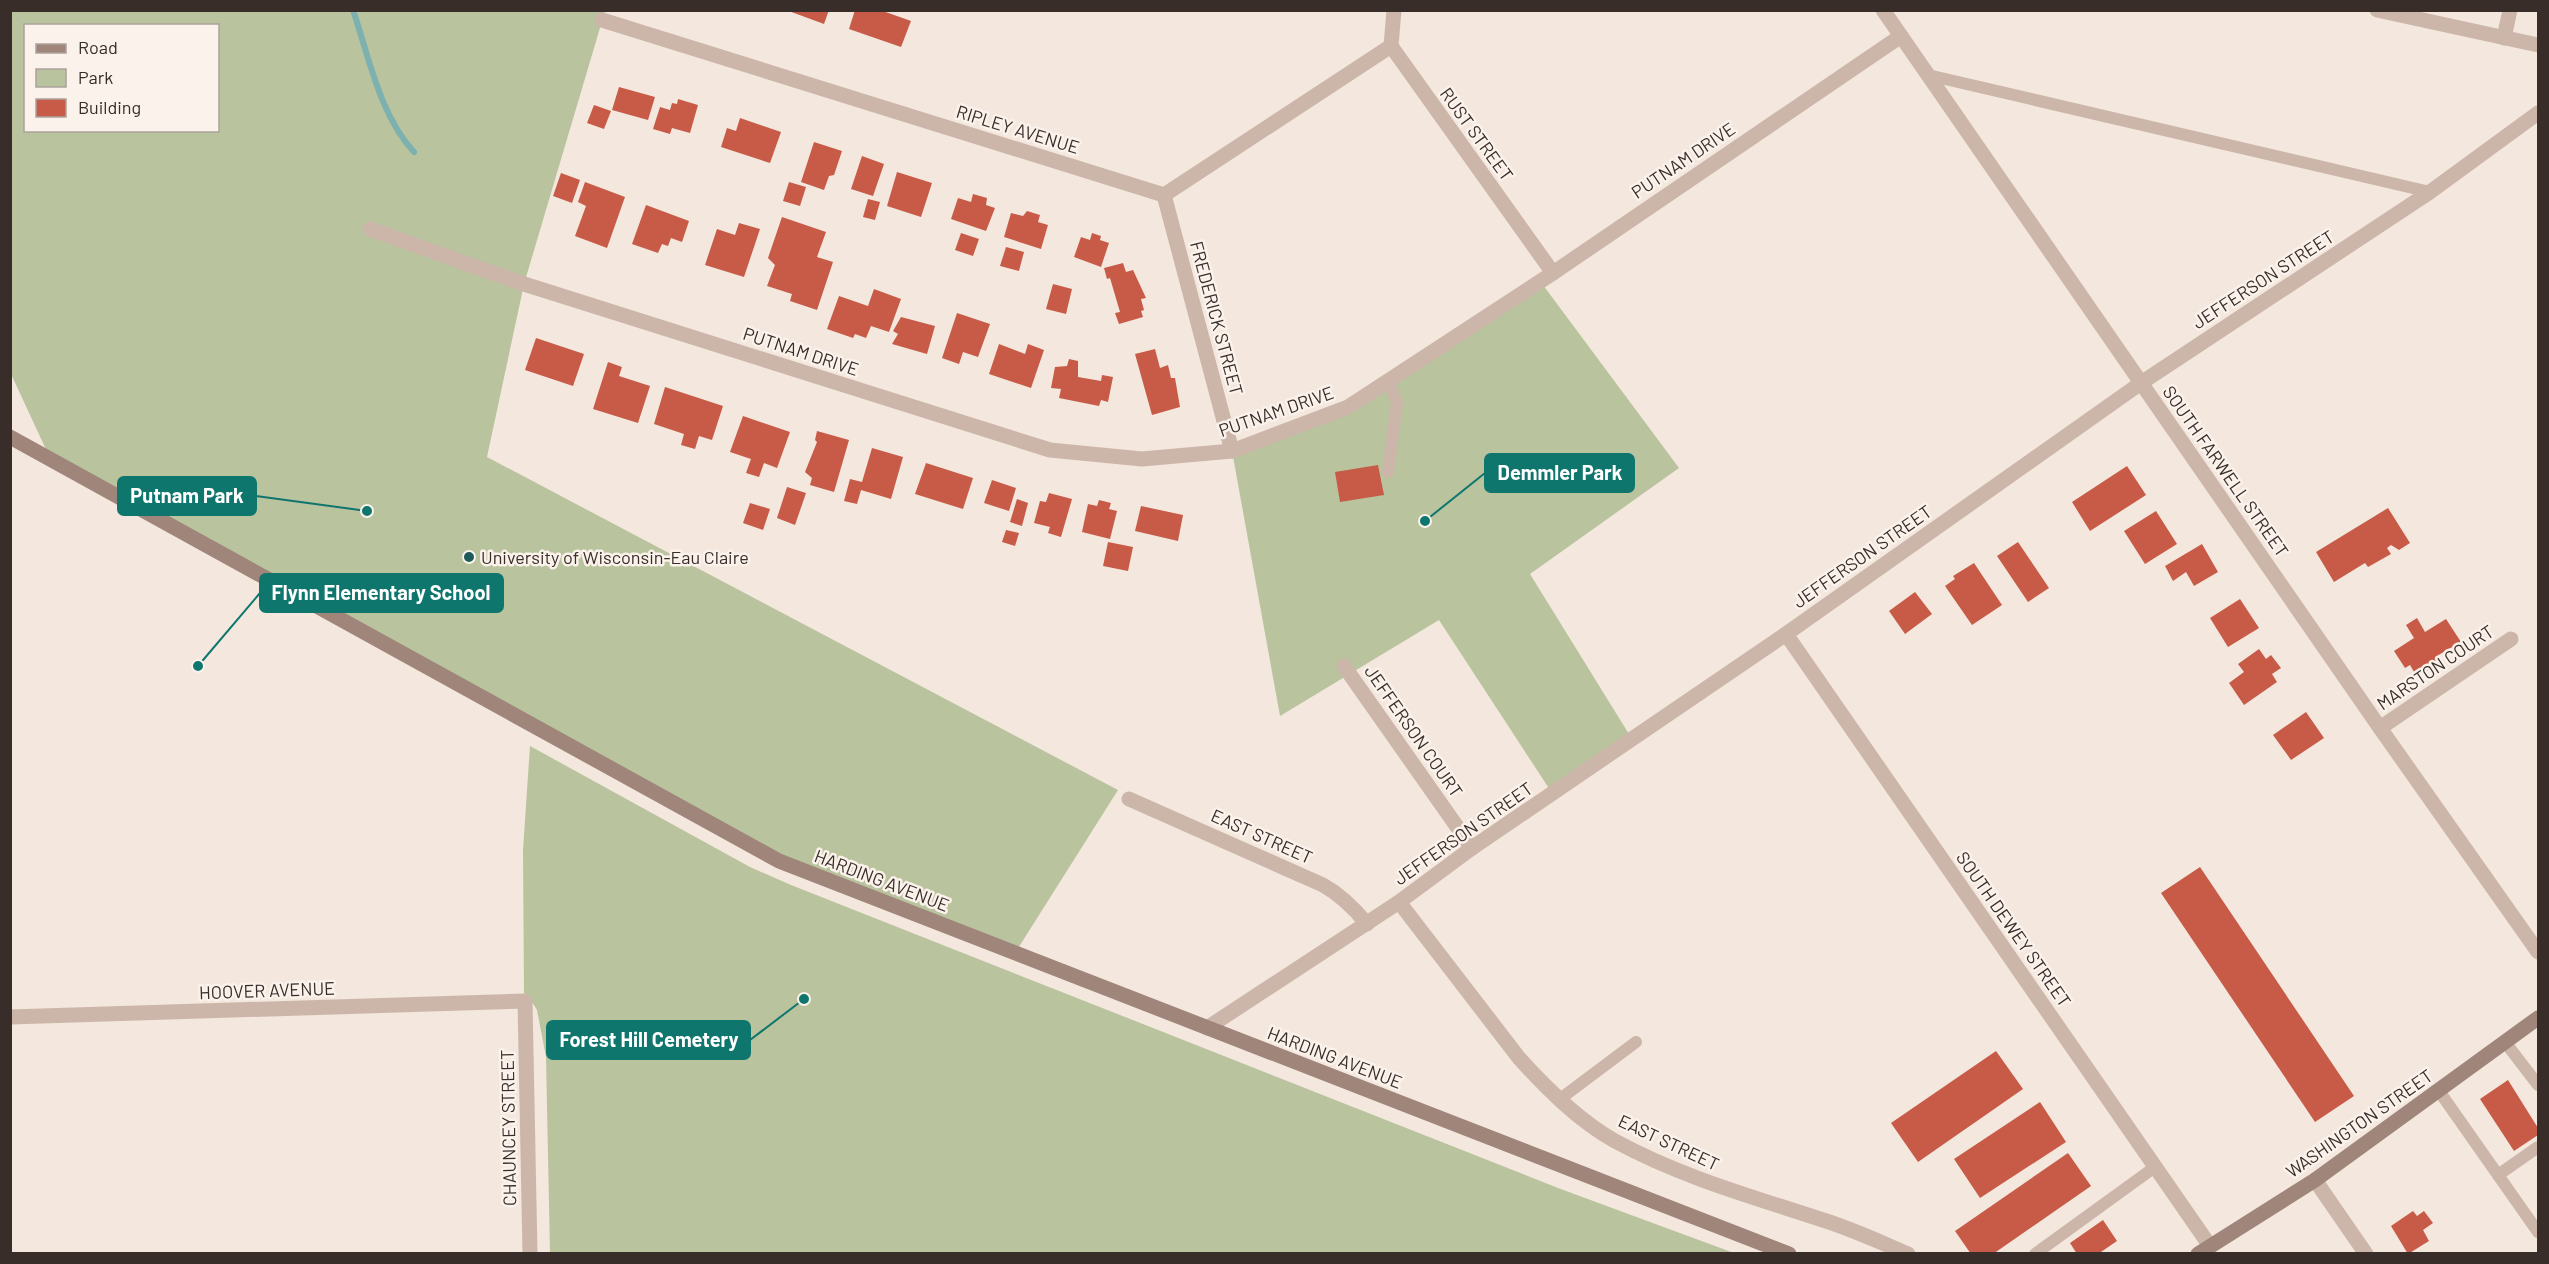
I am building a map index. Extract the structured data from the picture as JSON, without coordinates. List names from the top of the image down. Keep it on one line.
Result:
{"streets":{"main road":["HARDING AVENUE","WASHINGTON STREET"],"street":["RIPLEY AVENUE","RUST STREET","PUTNAM DRIVE","JEFFERSON STREET","FREDERICK STREET","SOUTH FARWELL STREET","MARSTON COURT","JEFFERSON COURT","EAST STREET","SOUTH DEWEY STREET","HOOVER AVENUE","CHAUNCEY STREET"]},"crossings":[["RIPLEY AVENUE","FREDERICK STREET"],["RUST STREET","PUTNAM DRIVE"],["PUTNAM DRIVE","FREDERICK STREET"],["PUTNAM DRIVE","SOUTH FARWELL STREET"],["JEFFERSON STREET","SOUTH FARWELL STREET"],["JEFFERSON STREET","JEFFERSON COURT"],["JEFFERSON STREET","EAST STREET"],["JEFFERSON STREET","HARDING AVENUE"],["JEFFERSON STREET","SOUTH DEWEY STREET"],["SOUTH FARWELL STREET","MARSTON COURT"],["SOUTH DEWEY STREET","WASHINGTON STREET"],["HOOVER AVENUE","CHAUNCEY STREET"]],"places":["Putnam Park","Demmler Park","University of Wisconsin-Eau Claire","Flynn Elementary School","Forest Hill Cemetery"],"legend":["Road","Park","Building"]}
